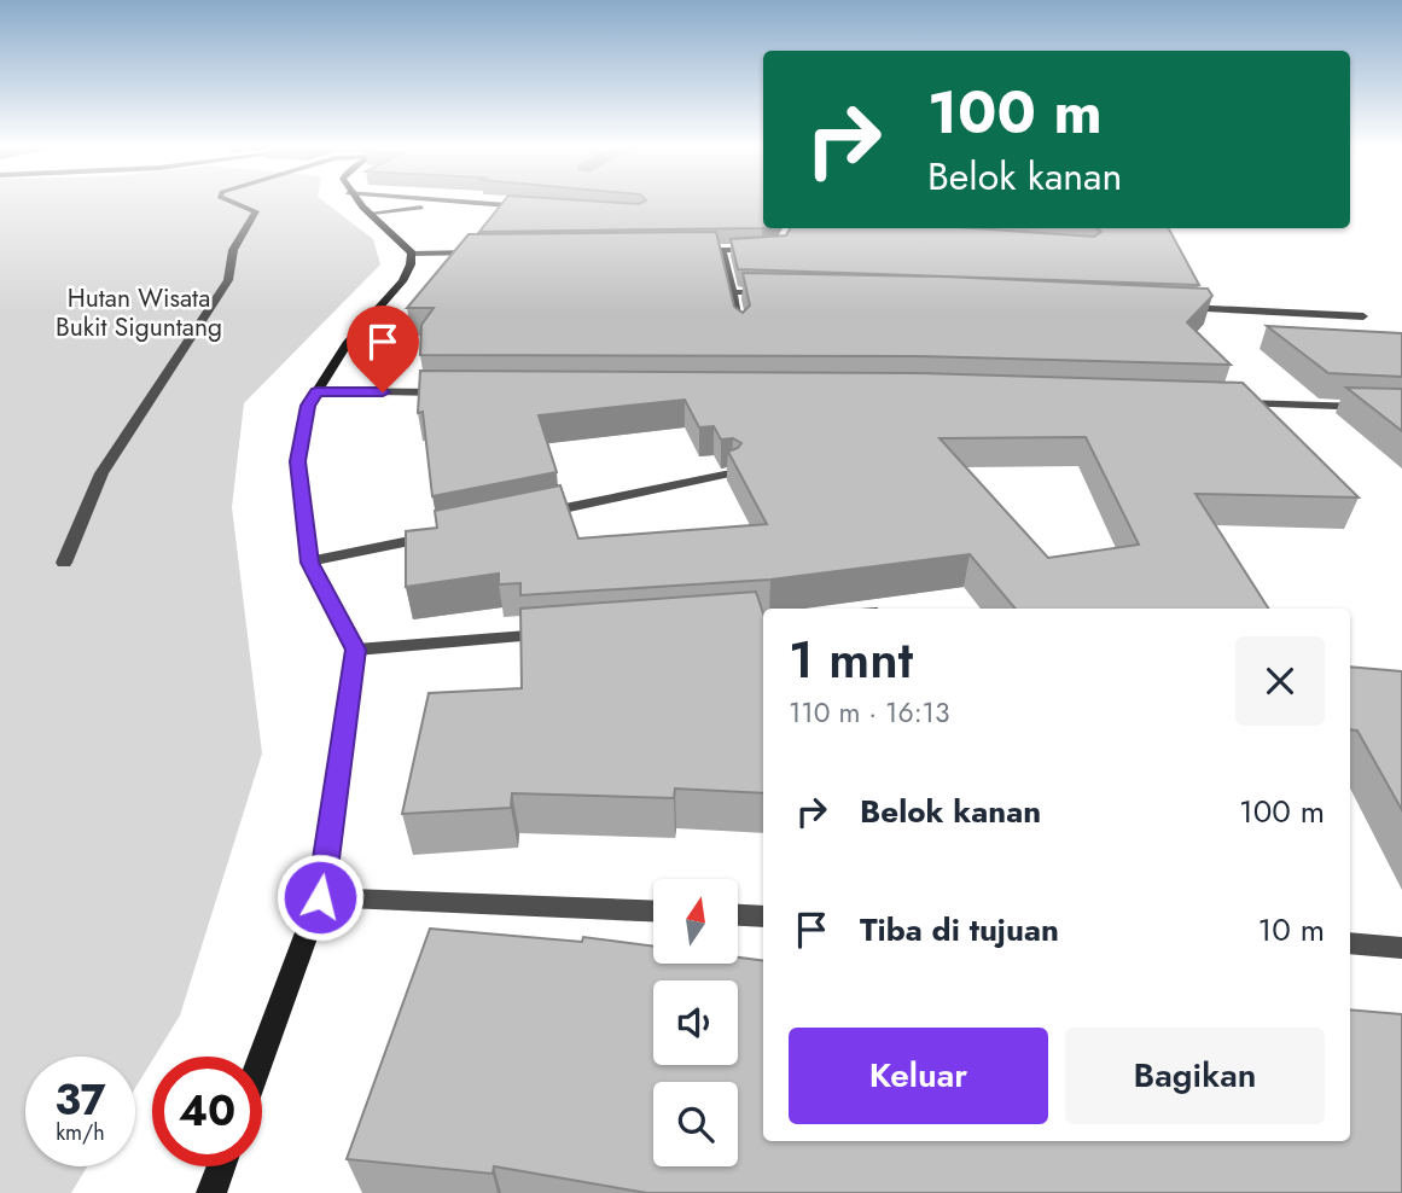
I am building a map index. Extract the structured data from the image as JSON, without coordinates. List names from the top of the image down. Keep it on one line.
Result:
{"parks":["Hutan Wisata Bukit Siguntang"],"north":"top","page":{"turn":["100 m","Belok kanan"],"heading":["1 mnt","110 m · 16:13"],"list":[{"name":"Belok kanan","value":"100 m"},{"name":"Tiba di tujuan","value":"10 m"}],"buttons":["Keluar","Bagikan"],"speed":"37 km/h","limit":"40"}}
